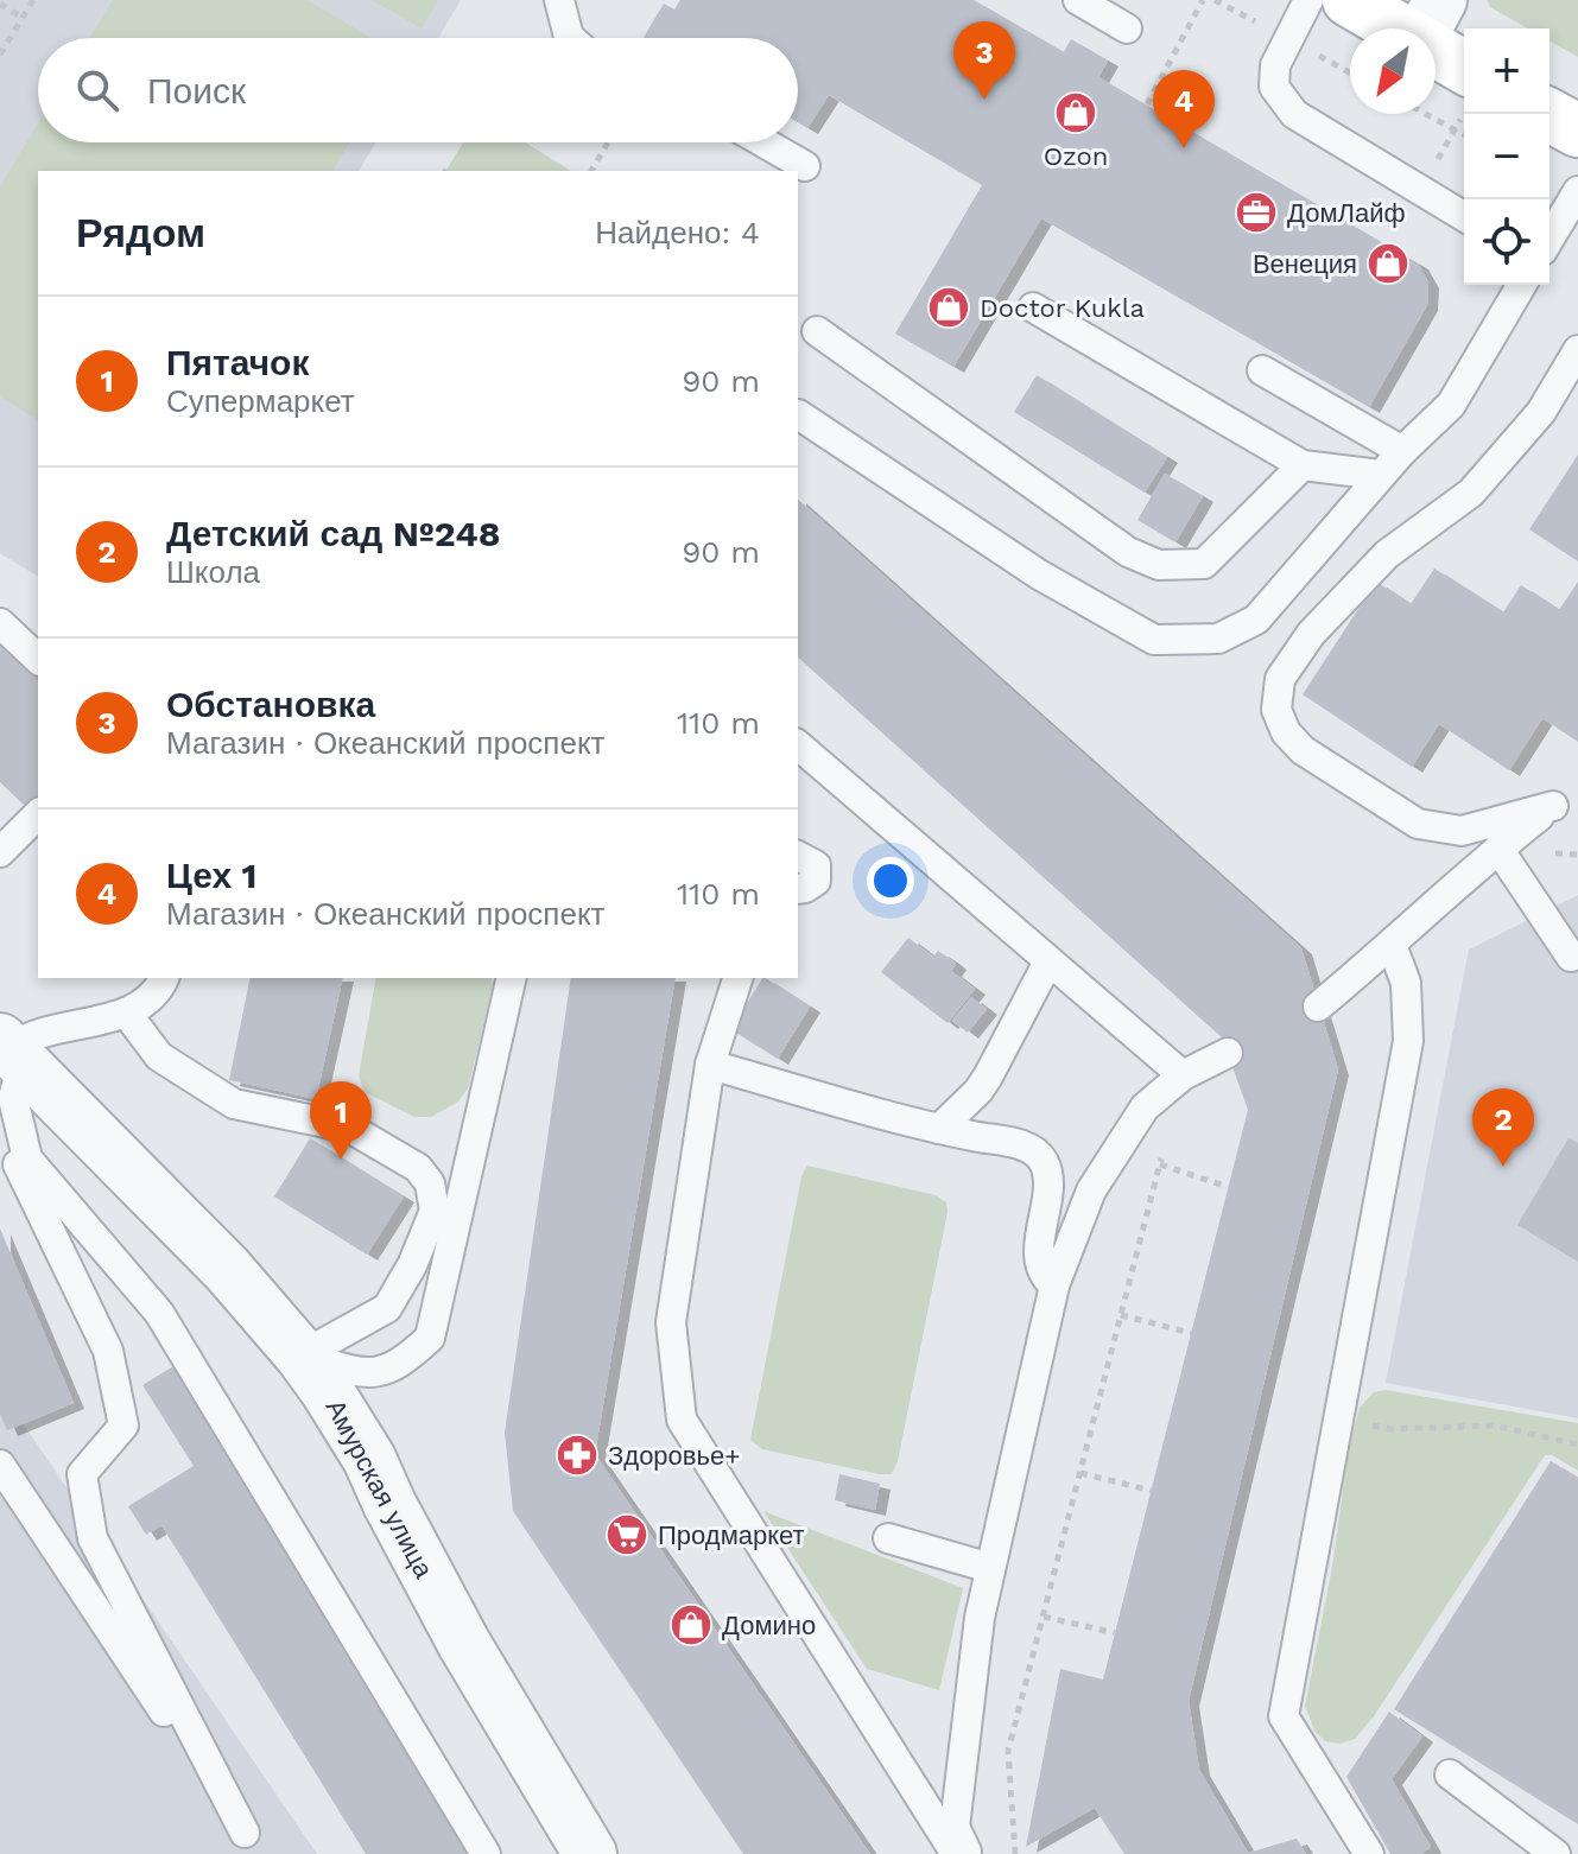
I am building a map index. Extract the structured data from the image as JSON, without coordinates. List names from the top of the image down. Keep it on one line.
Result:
{"streets":{"street":["Амурская улица"]},"places":{"shop":["Ozon","Венеция","Doctor Kukla","Домино"],"office":["ДомЛайф"],"pharmacy":["Здоровье+"],"supermarket":["Продмаркет"]},"north":"bottom left","page":{"pins":["3","4","1","2"],"map_buttons":["+","−"],"search":"Поиск","heading":["Рядом","Найдено: 4"],"list":[{"mark":"1","name":"Пятачок","note":"Супермаркет","value":"90 m"},{"mark":"2","name":"Детский сад №248","note":"Школа","value":"90 m"},{"mark":"3","name":"Обстановка","note":"Магазин · Океанский проспект","value":"110 m"},{"mark":"4","name":"Цех 1","note":"Магазин · Океанский проспект","value":"110 m"}]}}
